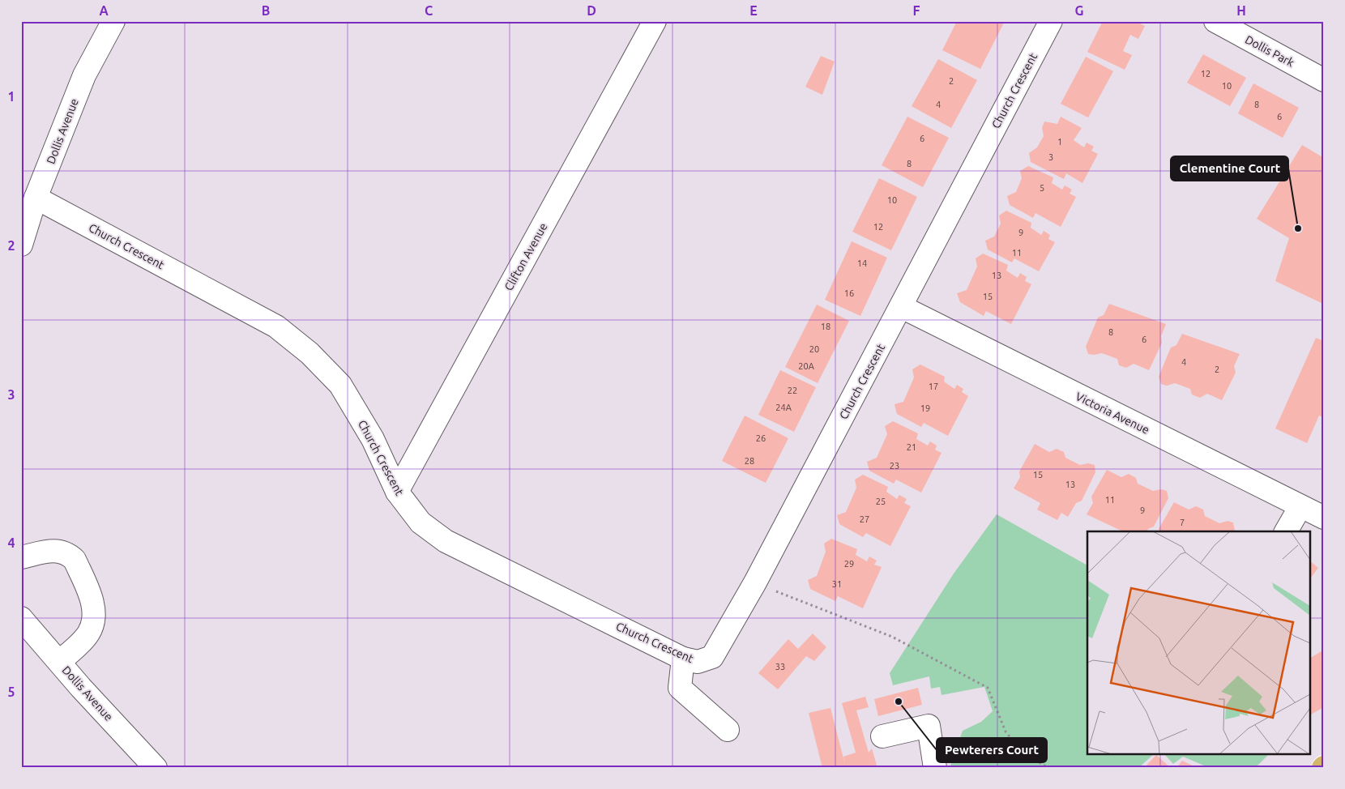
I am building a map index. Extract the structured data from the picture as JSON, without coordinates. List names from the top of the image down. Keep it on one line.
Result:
{"streets":{"street":["Dollis Park","Church Crescent","Dollis Avenue","Clifton Avenue","Victoria Avenue"]},"crossings":[["Church Crescent","Dollis Avenue"],["Church Crescent","Clifton Avenue"],["Church Crescent","Victoria Avenue"]],"places":["Clementine Court","Pewterers Court"],"house_numbers":["12","2","10","4","8","6","6","1","3","8","5","10","12","9","11","14","13","16","15","18","8","6","20","4","20A","2","17","22","24A","19","26","21","28","23","15","13","11","25","9","27","7","29","31","33"],"grid":{"columns":["A","B","C","D","E","F","G","H"],"rows":["1","2","3","4","5"]}}
